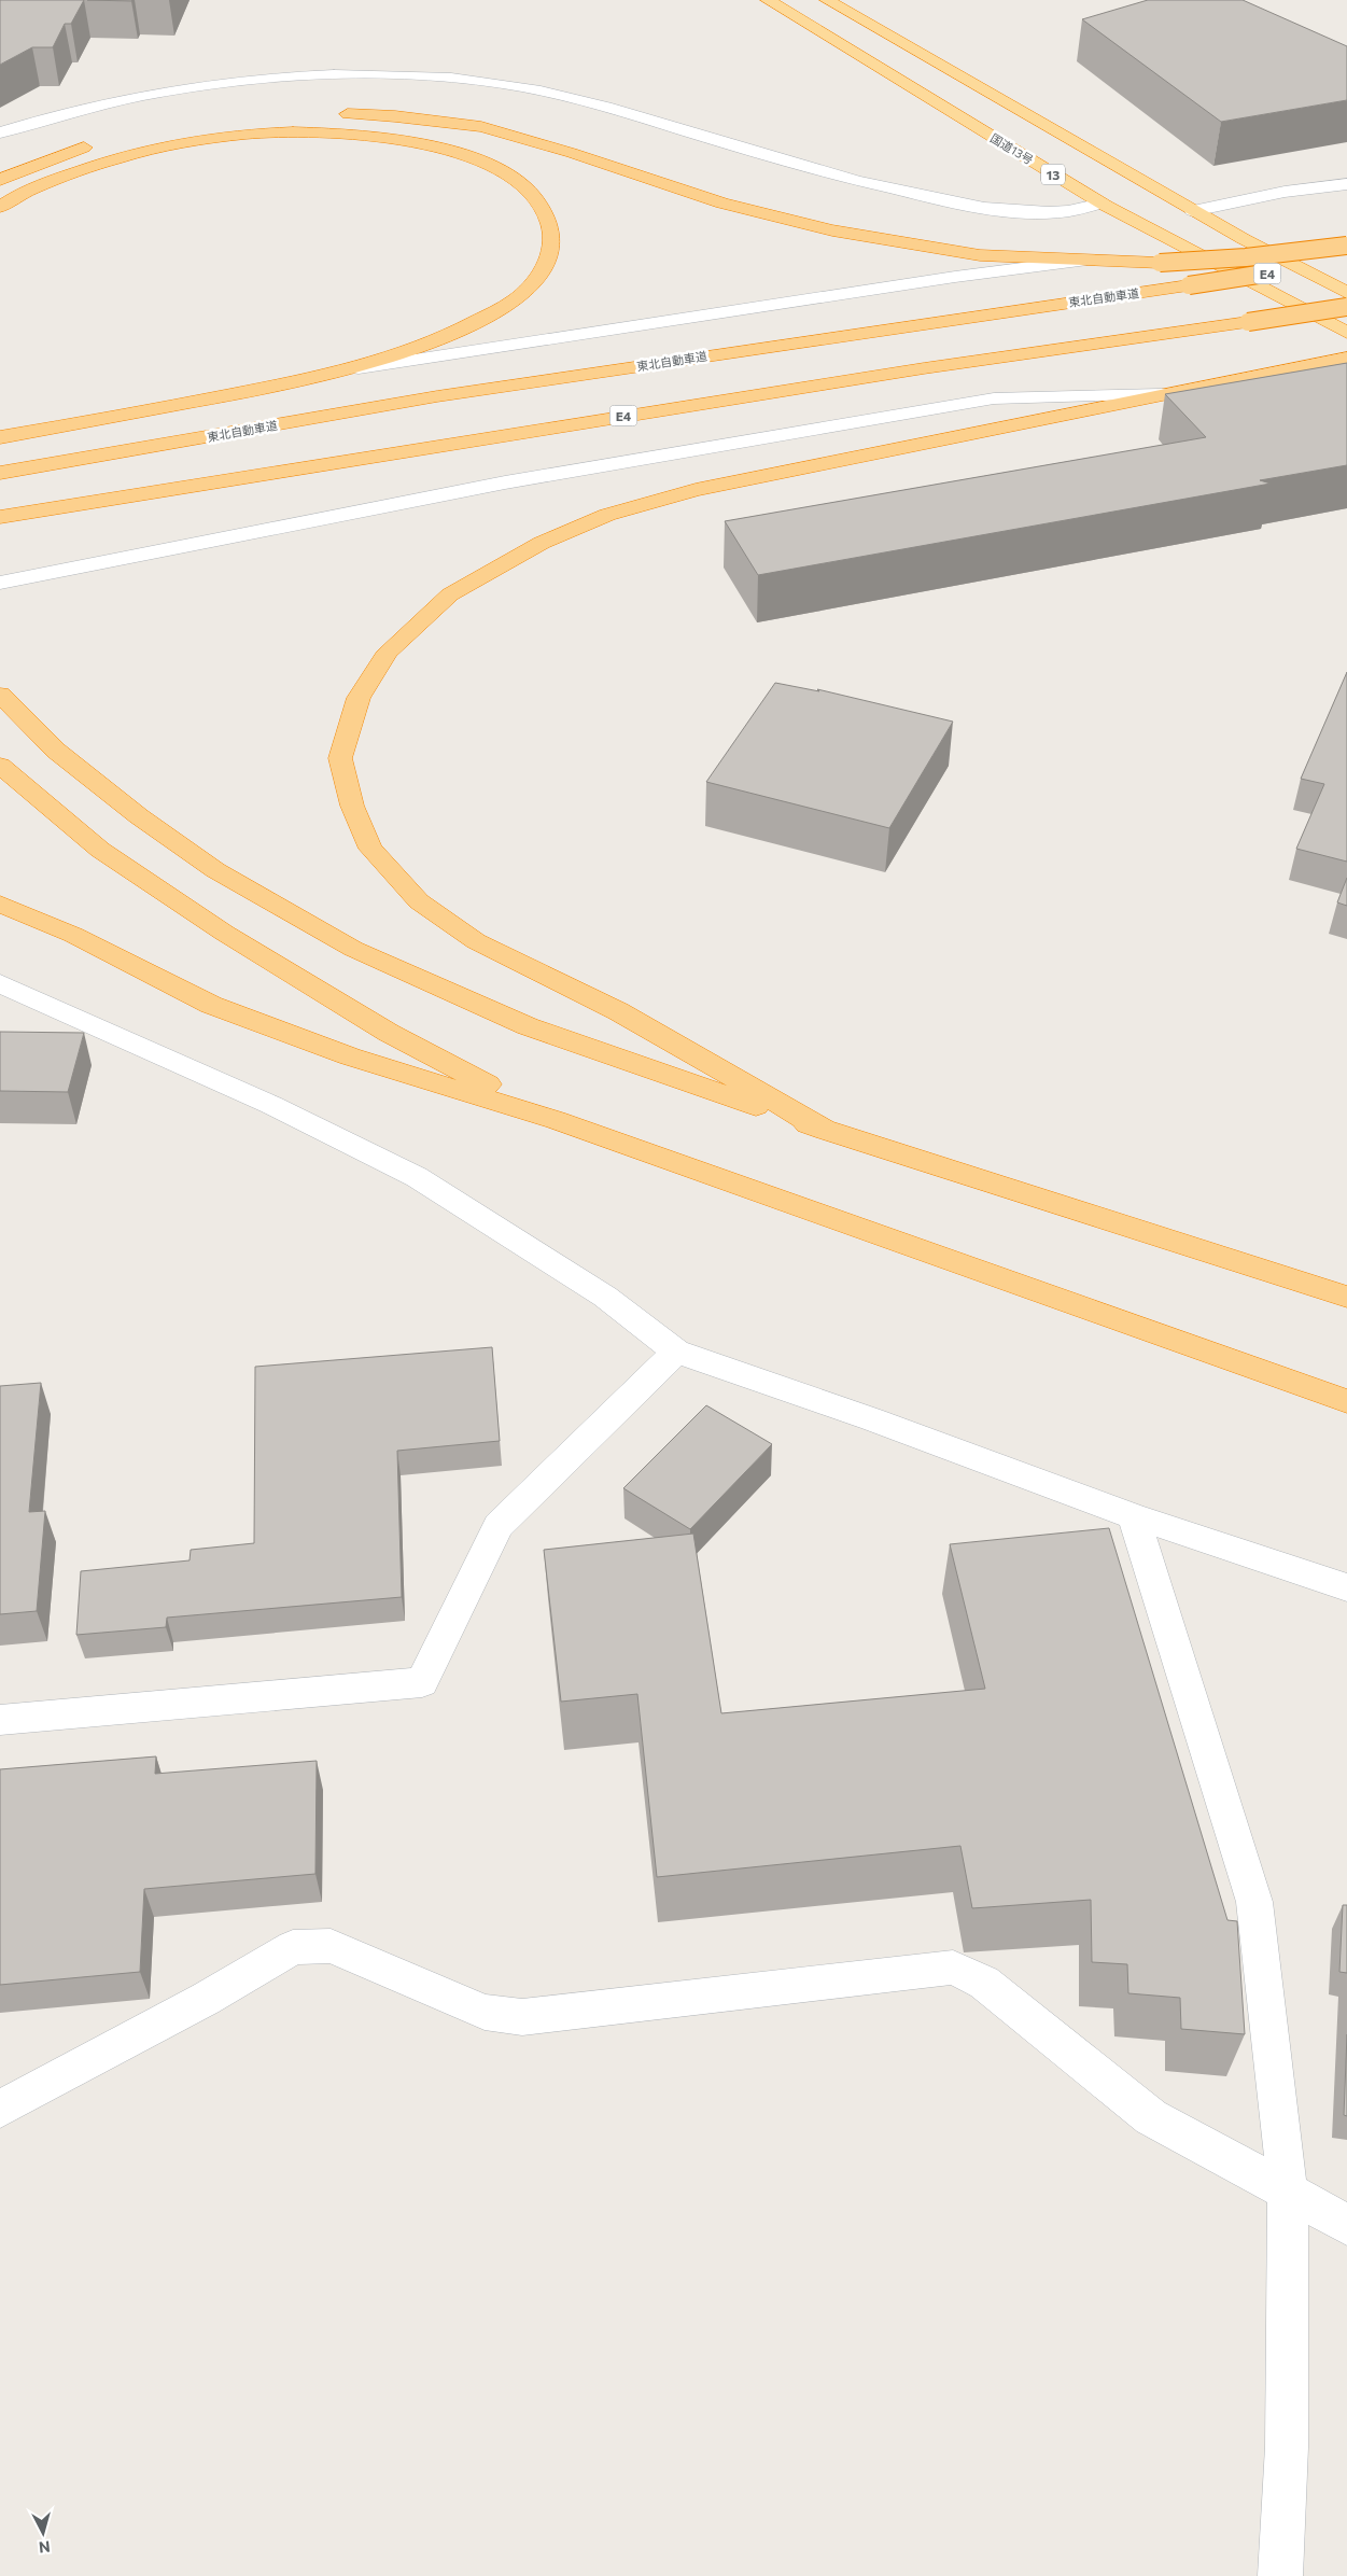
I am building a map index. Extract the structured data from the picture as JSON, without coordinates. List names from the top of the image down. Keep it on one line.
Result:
{"streets":{"highway":["国道13号","13","E4","東北自動車道"]},"north":"bottom"}
